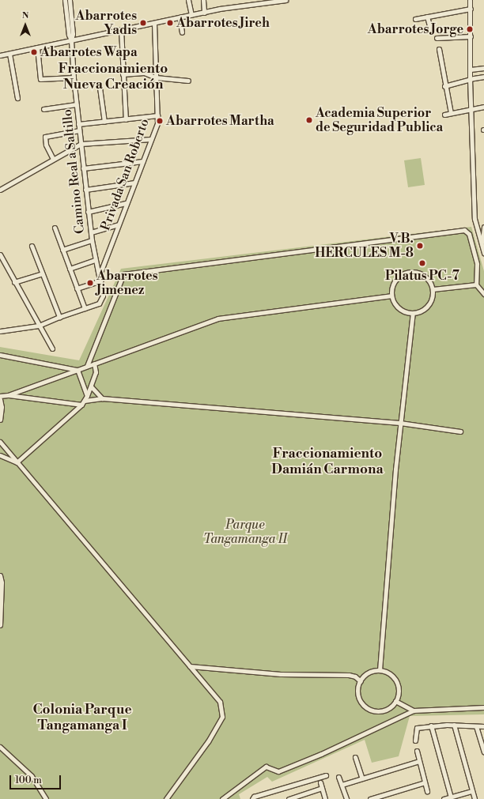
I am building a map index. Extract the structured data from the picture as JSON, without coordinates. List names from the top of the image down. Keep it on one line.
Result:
{"streets":{"street":["Camino Real a Saltillo","Privada San Roberto"]},"crossings":[["Camino Real a Saltillo","Privada San Roberto"]],"districts":["Fraccionamiento Nueva Creación","Fraccionamiento Damián Carmona","Colonia Parque Tangamanga I"],"parks":["Parque Tangamanga II"],"places":["Abarrotes Yadis","Abarrotes Jireh","Abarrotes Jorge","Abarrotes Wapa","Academia Superior de Seguridad Publica","Abarrotes Martha","V.B. HERCULES M-8","Pilatus PC-7","Abarrotes Jimenez"],"scale_bar":"100 m","north":"top"}
